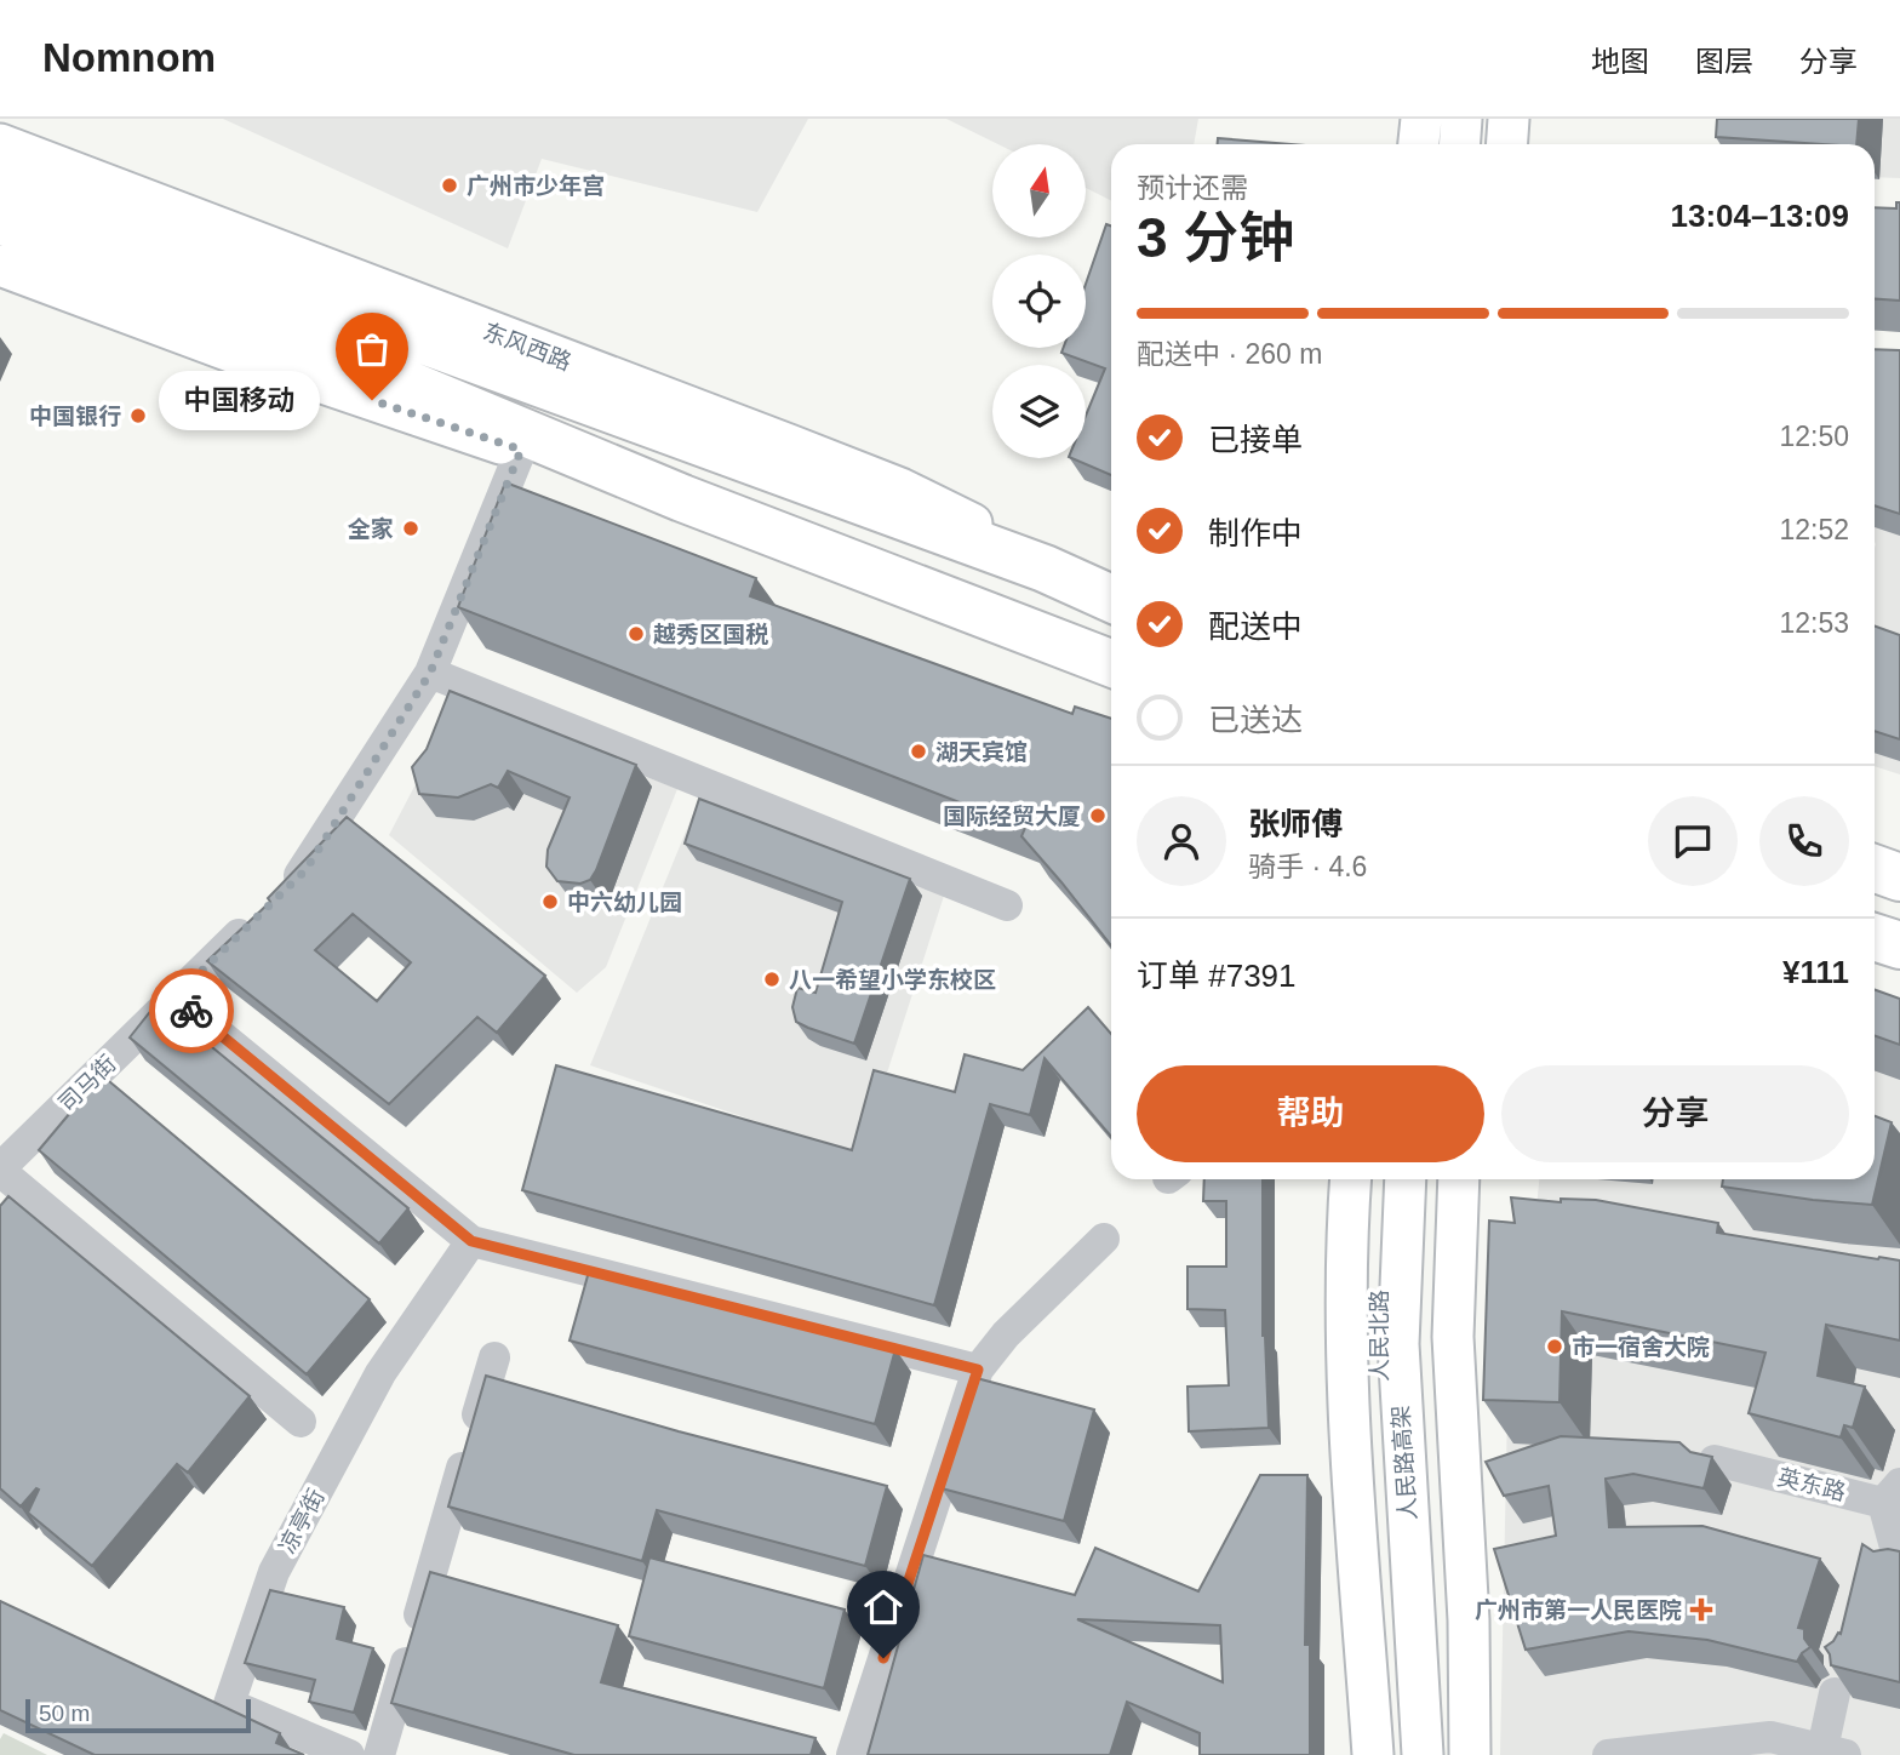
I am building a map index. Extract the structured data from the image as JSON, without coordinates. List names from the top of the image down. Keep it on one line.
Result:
{"streets":{"highway":["东风西路"],"main road":["人民北路","人民路高架"],"street":["司马街","英东路","凉亭街"]},"places":{"other":["广州市少年宫","中国移动","中国银行","全家","越秀区国税","湖天宾馆","国际经贸大厦","中六幼儿园","八一希望小学东校区","市一宿舍大院"],"health":["广州市第一人民医院"]},"scale_bar":"50 m","north":"top","page":{"header":"Nomnom","nav":["地图","图层","分享"],"heading":["3 分钟","预计还需","13:04–13:09"],"panel":["张师傅","骑手 · 4.6","订单 #7391","¥111"],"bar":"配送中 · 260 m","bubble":"中国移动","list":[["已接单","12:50"],["制作中","12:52"],["配送中","12:53"],"已送达"],"buttons":["帮助","分享"],"scale":"50 m"}}
